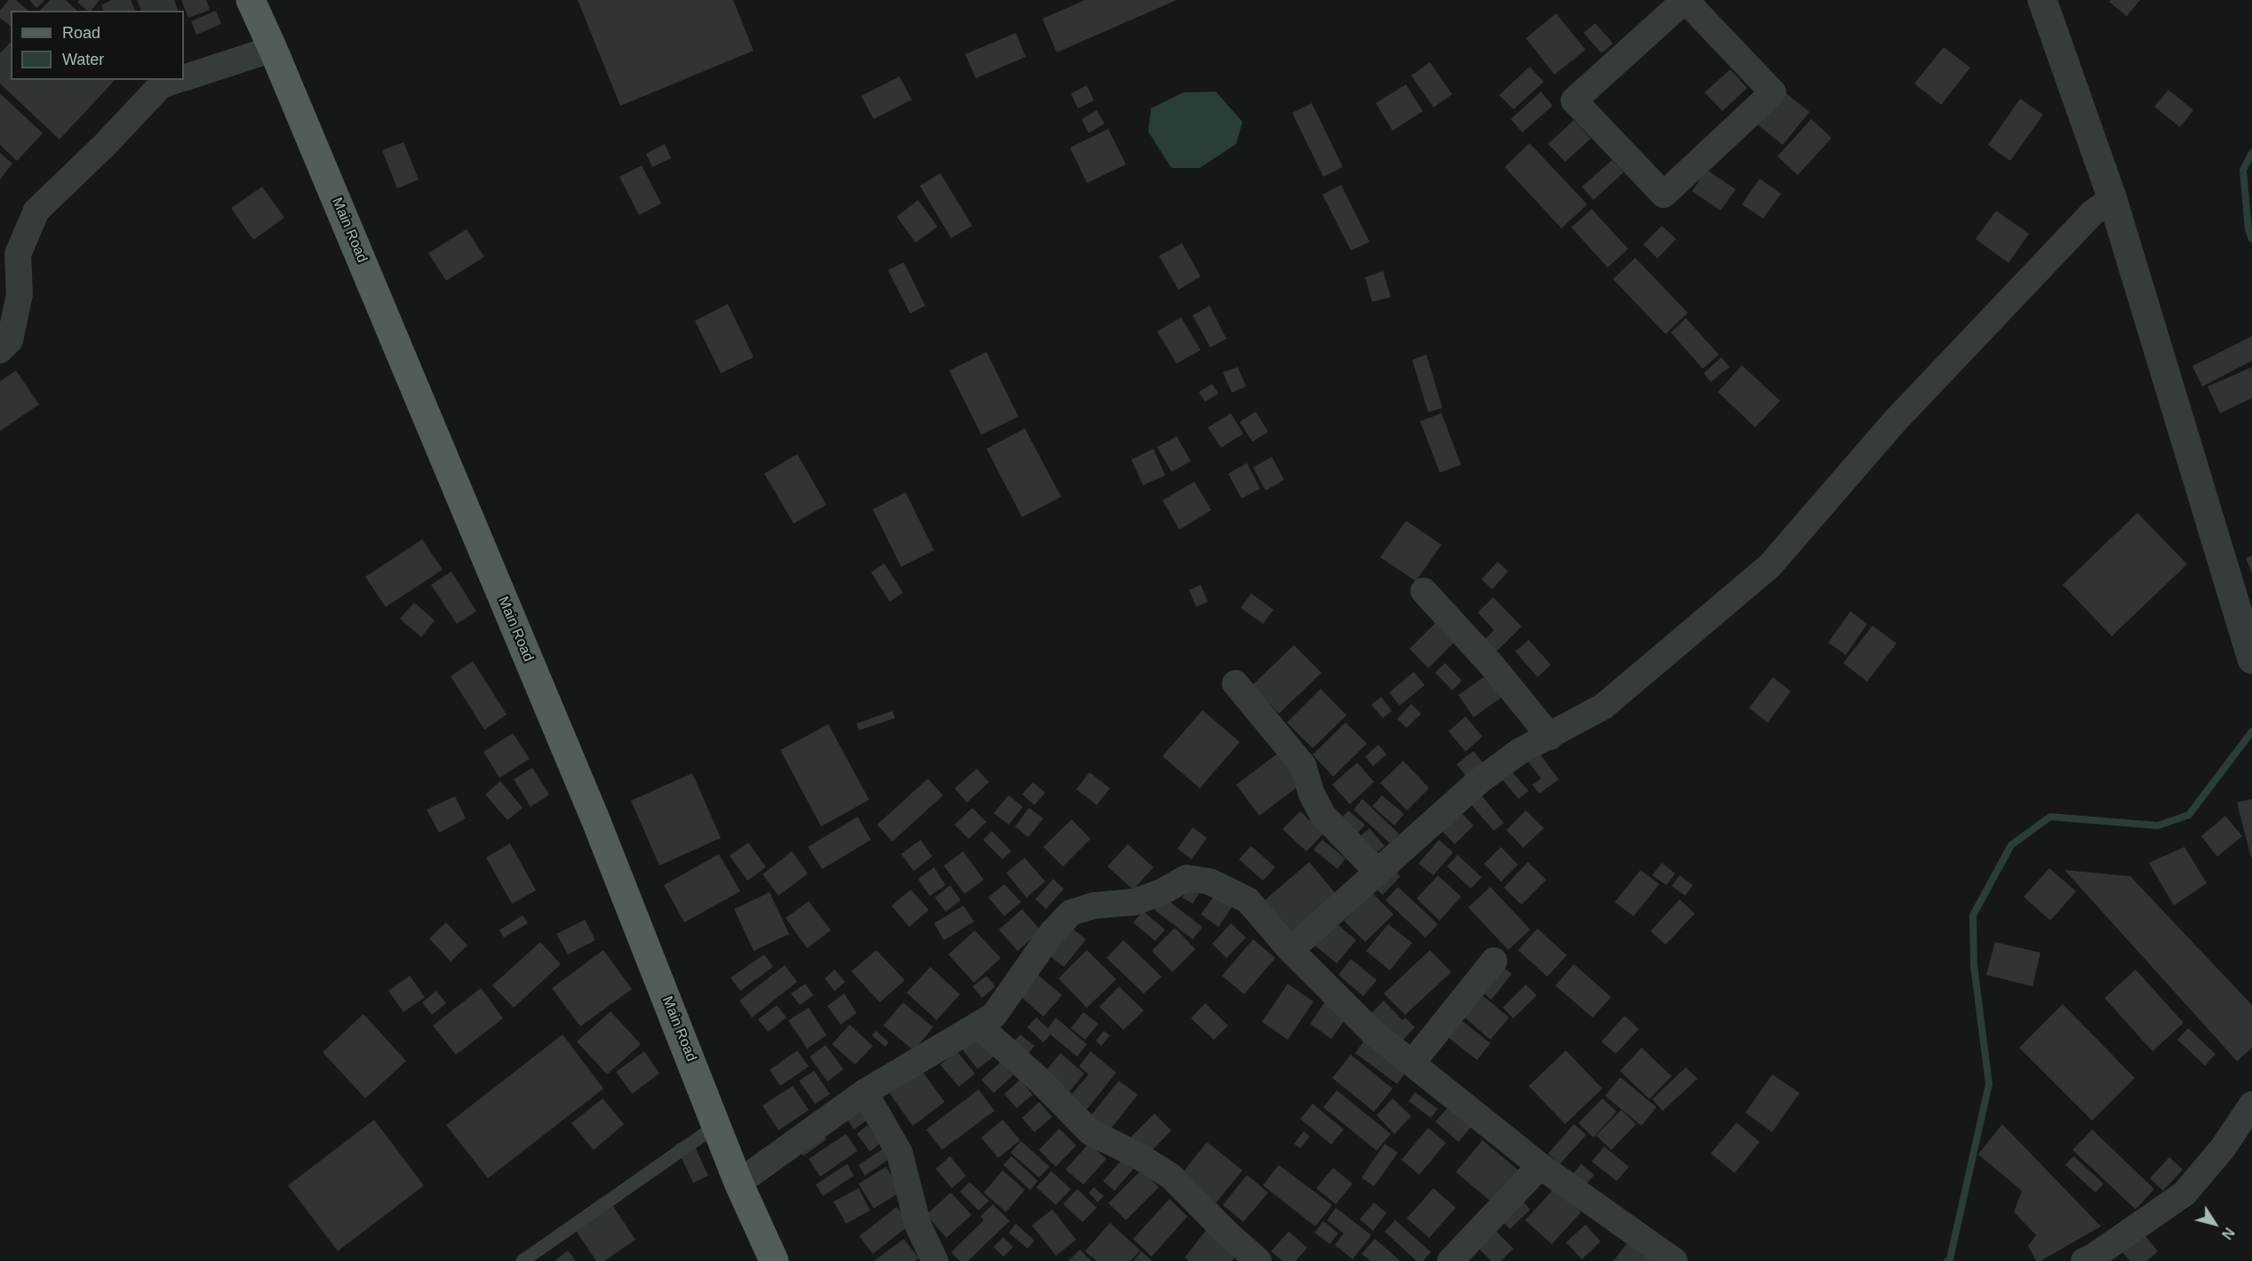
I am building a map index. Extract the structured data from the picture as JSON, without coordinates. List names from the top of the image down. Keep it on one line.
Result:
{"streets":{"main road":["Main Road"]},"legend":["Road","Water"],"north":"bottom right"}
